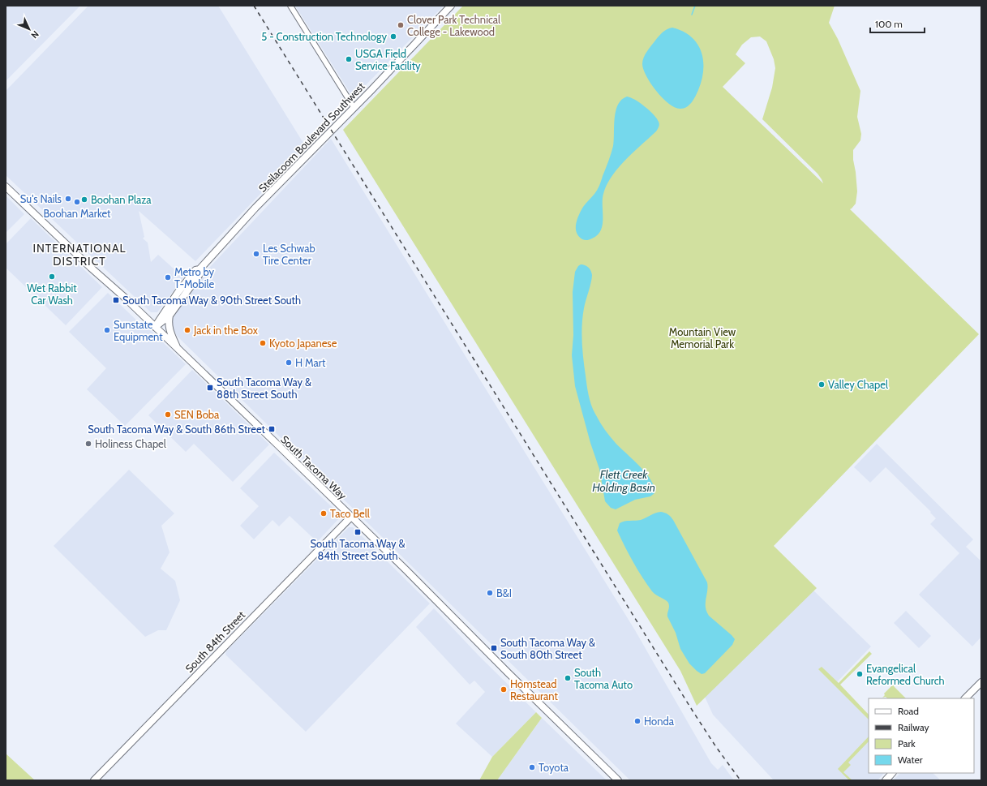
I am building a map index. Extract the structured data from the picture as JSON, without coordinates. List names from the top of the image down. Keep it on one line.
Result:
{"streets":{"main road":["Steilacoom Boulevard Southwest","South Tacoma Way","South 84th Street"]},"crossings":[["Steilacoom Boulevard Southwest","South Tacoma Way"],["South Tacoma Way","South 84th Street"]],"districts":["INTERNATIONAL DISTRICT"],"water":["Flett Creek Holding Basin"],"parks":["Mountain View Memorial Park"],"places":{"other":["Clover Park Technical College - Lakewood","5 - Construction Technology","USGA Field Service Facility","Su's Nails","Boohan Plaza","Boohan Market","Les Schwab Tire Center","Wet Rabbit Car Wash","Metro by T-Mobile","Sunstate Equipment","Jack in the Box","Kyoto Japanese","H Mart","Valley Chapel","SEN Boba","Holiness Chapel","Taco Bell","B&I","Evangelical Reformed Church","South Tacoma Auto","Homstead Restaurant","Honda","Toyota"],"transit":["South Tacoma Way & 90th Street South","South Tacoma Way & 88th Street South","South Tacoma Way & South 86th Street","South Tacoma Way & 84th Street South","South Tacoma Way & South 80th Street"]},"legend":["Road","Railway","Park","Water"],"scale_bar":"100 m","north":"bottom right"}
